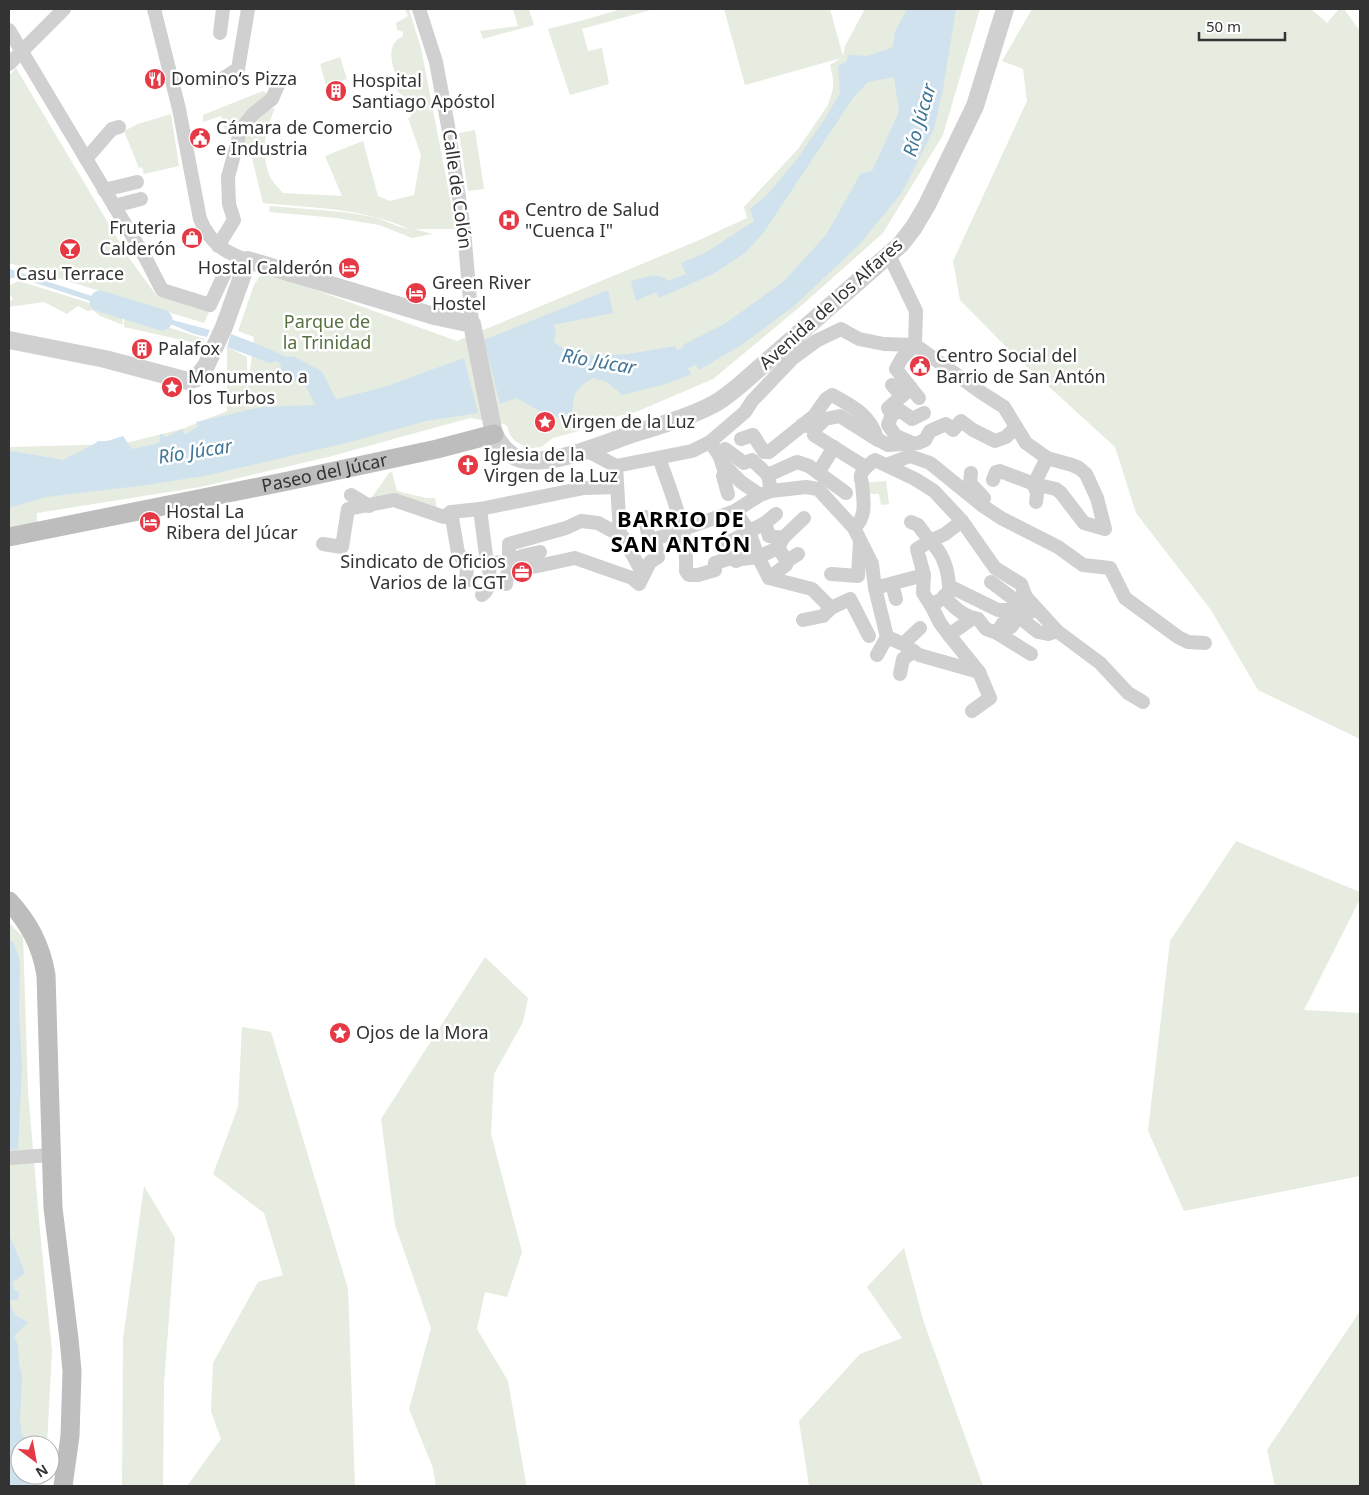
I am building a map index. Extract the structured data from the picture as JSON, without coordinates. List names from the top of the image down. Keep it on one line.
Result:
{"streets":{"main road":["Paseo del Júcar"],"street":["Calle de Colón","Avenida de los Alfares"]},"crossings":[["Avenida de los Alfares","Paseo del Júcar"]],"districts":["BARRIO DE SAN ANTÓN"],"water":["Río Júcar"],"parks":["Parque de la Trinidad"],"places":{"restaurant":["Domino‘s Pizza"],"building":["Hospital Santiago Apóstol","Palafox"],"public building":["Cámara de Comercio e Industria","Centro Social del Barrio de San Antón"],"hospital":["Centro de Salud \"Cuenca I\""],"shop":["Fruteria Calderón"],"bar":["Casu Terrace"],"hotel":["Hostal Calderón","Green River Hostel","Hostal La Ribera del Júcar"],"place":["Monumento a los Turbos","Virgen de la Luz","Ojos de la Mora"],"church":["Iglesia de la Virgen de la Luz"],"office":["Sindicato de Oficios Varios de la CGT"]},"scale_bar":"50 m","north":"bottom right"}
